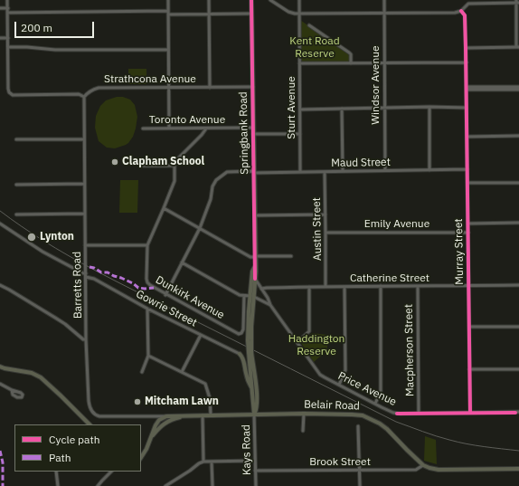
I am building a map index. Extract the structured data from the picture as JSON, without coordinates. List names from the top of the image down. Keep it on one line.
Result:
{"streets":{"main road":["Springbank Road","Belair Road"],"street":["Strathcona Avenue","Windsor Avenue","Sturt Avenue","Toronto Avenue","Maud Street","Emily Avenue","Austin Street","Murray Street","Catherine Street","Barretts Road","Dunkirk Avenue","Gowrie Street","Macpherson Street","Price Avenue","Kays Road","Brook Street"]},"crossings":[["Strathcona Avenue","Springbank Road"],["Strathcona Avenue","Barretts Road"],["Windsor Avenue","Maud Street"],["Sturt Avenue","Maud Street"],["Toronto Avenue","Springbank Road"],["Springbank Road","Maud Street"],["Springbank Road","Price Avenue"],["Springbank Road","Belair Road"],["Springbank Road","Kays Road"],["Maud Street","Austin Street"],["Maud Street","Murray Street"],["Maud Street","Dunkirk Avenue"],["Maud Street","Price Avenue"],["Emily Avenue","Austin Street"],["Emily Avenue","Murray Street"],["Austin Street","Catherine Street"],["Murray Street","Catherine Street"],["Murray Street","Price Avenue"],["Catherine Street","Macpherson Street"],["Catherine Street","Price Avenue"],["Barretts Road","Gowrie Street"],["Barretts Road","Belair Road"],["Dunkirk Avenue","Price Avenue"],["Macpherson Street","Price Avenue"],["Belair Road","Kays Road"],["Belair Road","Brook Street"],["Kays Road","Brook Street"]],"parks":["Kent Road Reserve","Haddington Reserve"],"places":["Clapham School","Lynton","Mitcham Lawn"],"legend":["Cycle path","Path"],"scale_bar":"200 m"}
